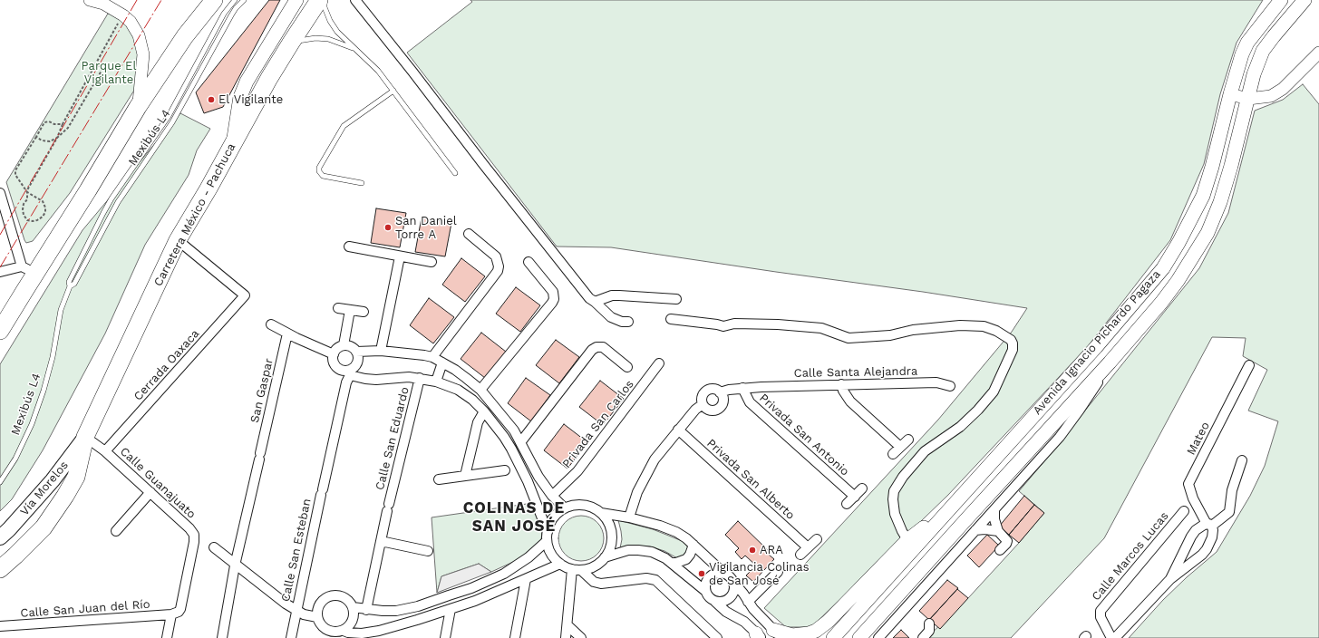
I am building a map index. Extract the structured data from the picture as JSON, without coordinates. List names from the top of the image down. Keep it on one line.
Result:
{"streets":{"highway":["Carretera México - Pachuca"],"main road":["Avenida Ignacio Pichardo Pagaza","Vía Morelos"],"street":["Cerrada Oaxaca","Calle Santa Alejandra","San Gaspar","Privada San Carlos","Privada San Antonio","Calle San Eduardo","Mateo","Privada San Alberto","Calle Guanajuato","Calle San Esteban","Calle Marcos Lucas","Calle San Juan del Río"],"lane":["Mexibús L4"]},"crossings":[["Carretera México - Pachuca","Cerrada Oaxaca"],["Carretera México - Pachuca","Calle Guanajuato"],["Carretera México - Pachuca","Vía Morelos"],["Cerrada Oaxaca","Calle Guanajuato"],["Calle Santa Alejandra","Privada San Antonio"],["Calle Guanajuato","Vía Morelos"],["Calle Guanajuato","Calle San Juan del Río"]],"districts":["COLINAS DE SAN JOSÉ"],"parks":["Parque El Vigilante"],"places":["El Vigilante","San Daniel Torre A","ARA","Vigilancia Colinas de San José"]}
